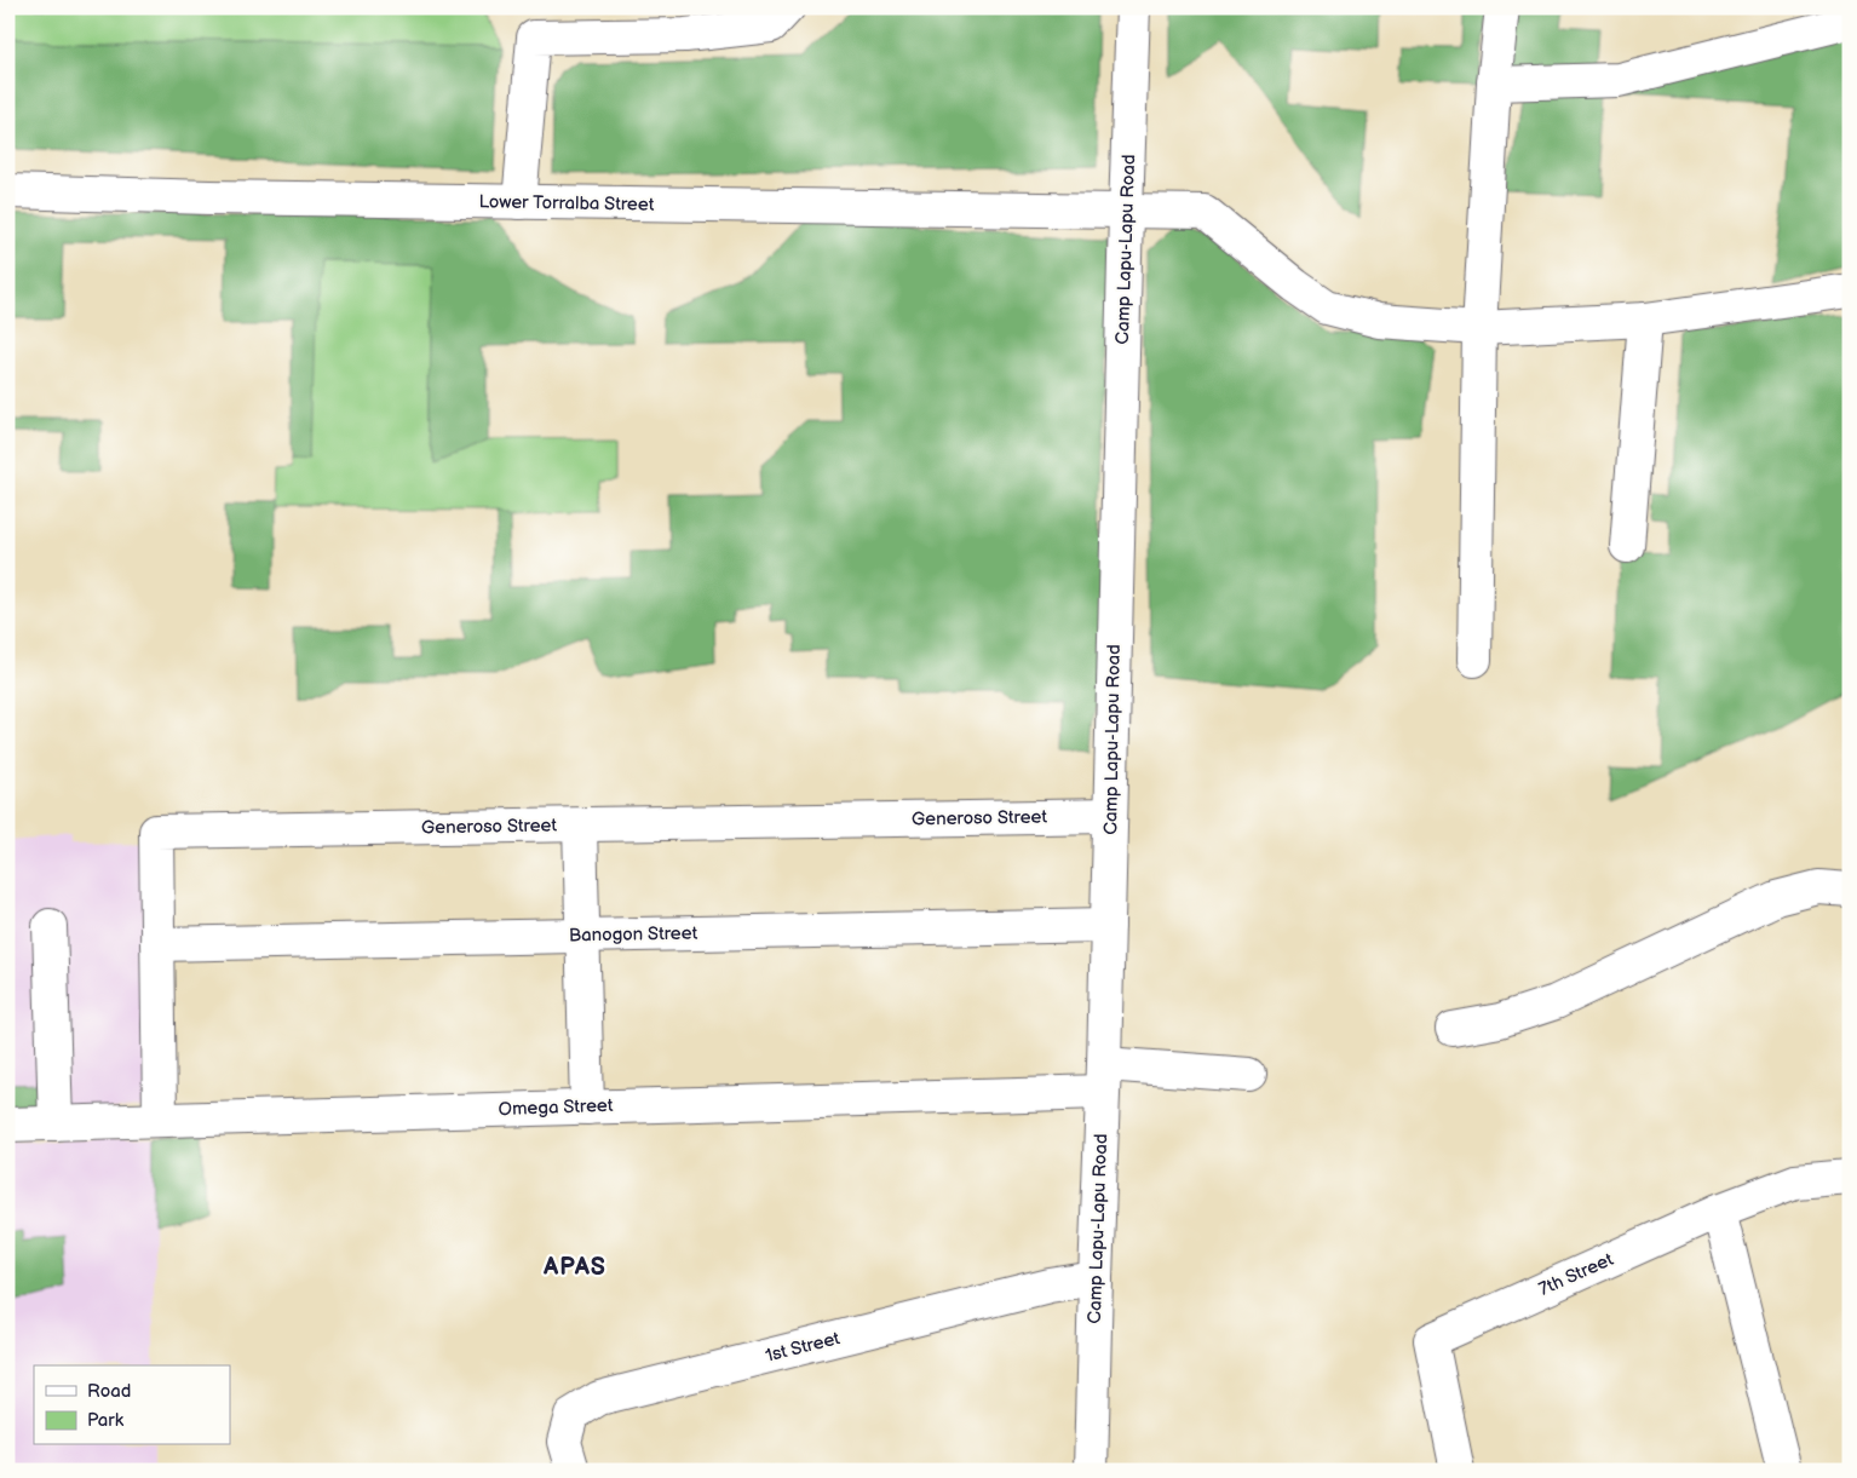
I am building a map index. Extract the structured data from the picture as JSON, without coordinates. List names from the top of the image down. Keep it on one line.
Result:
{"streets":{"street":["Lower Torralba Street","Camp Lapu-Lapu Road","Generoso Street","Banogon Street","Omega Street","7th Street","1st Street"]},"crossings":[["Lower Torralba Street","Camp Lapu-Lapu Road"],["Camp Lapu-Lapu Road","Generoso Street"],["Camp Lapu-Lapu Road","Banogon Street"],["Camp Lapu-Lapu Road","Omega Street"],["Camp Lapu-Lapu Road","1st Street"],["Generoso Street","Banogon Street"],["Generoso Street","Omega Street"]],"districts":["APAS"],"legend":["Road","Park"]}
